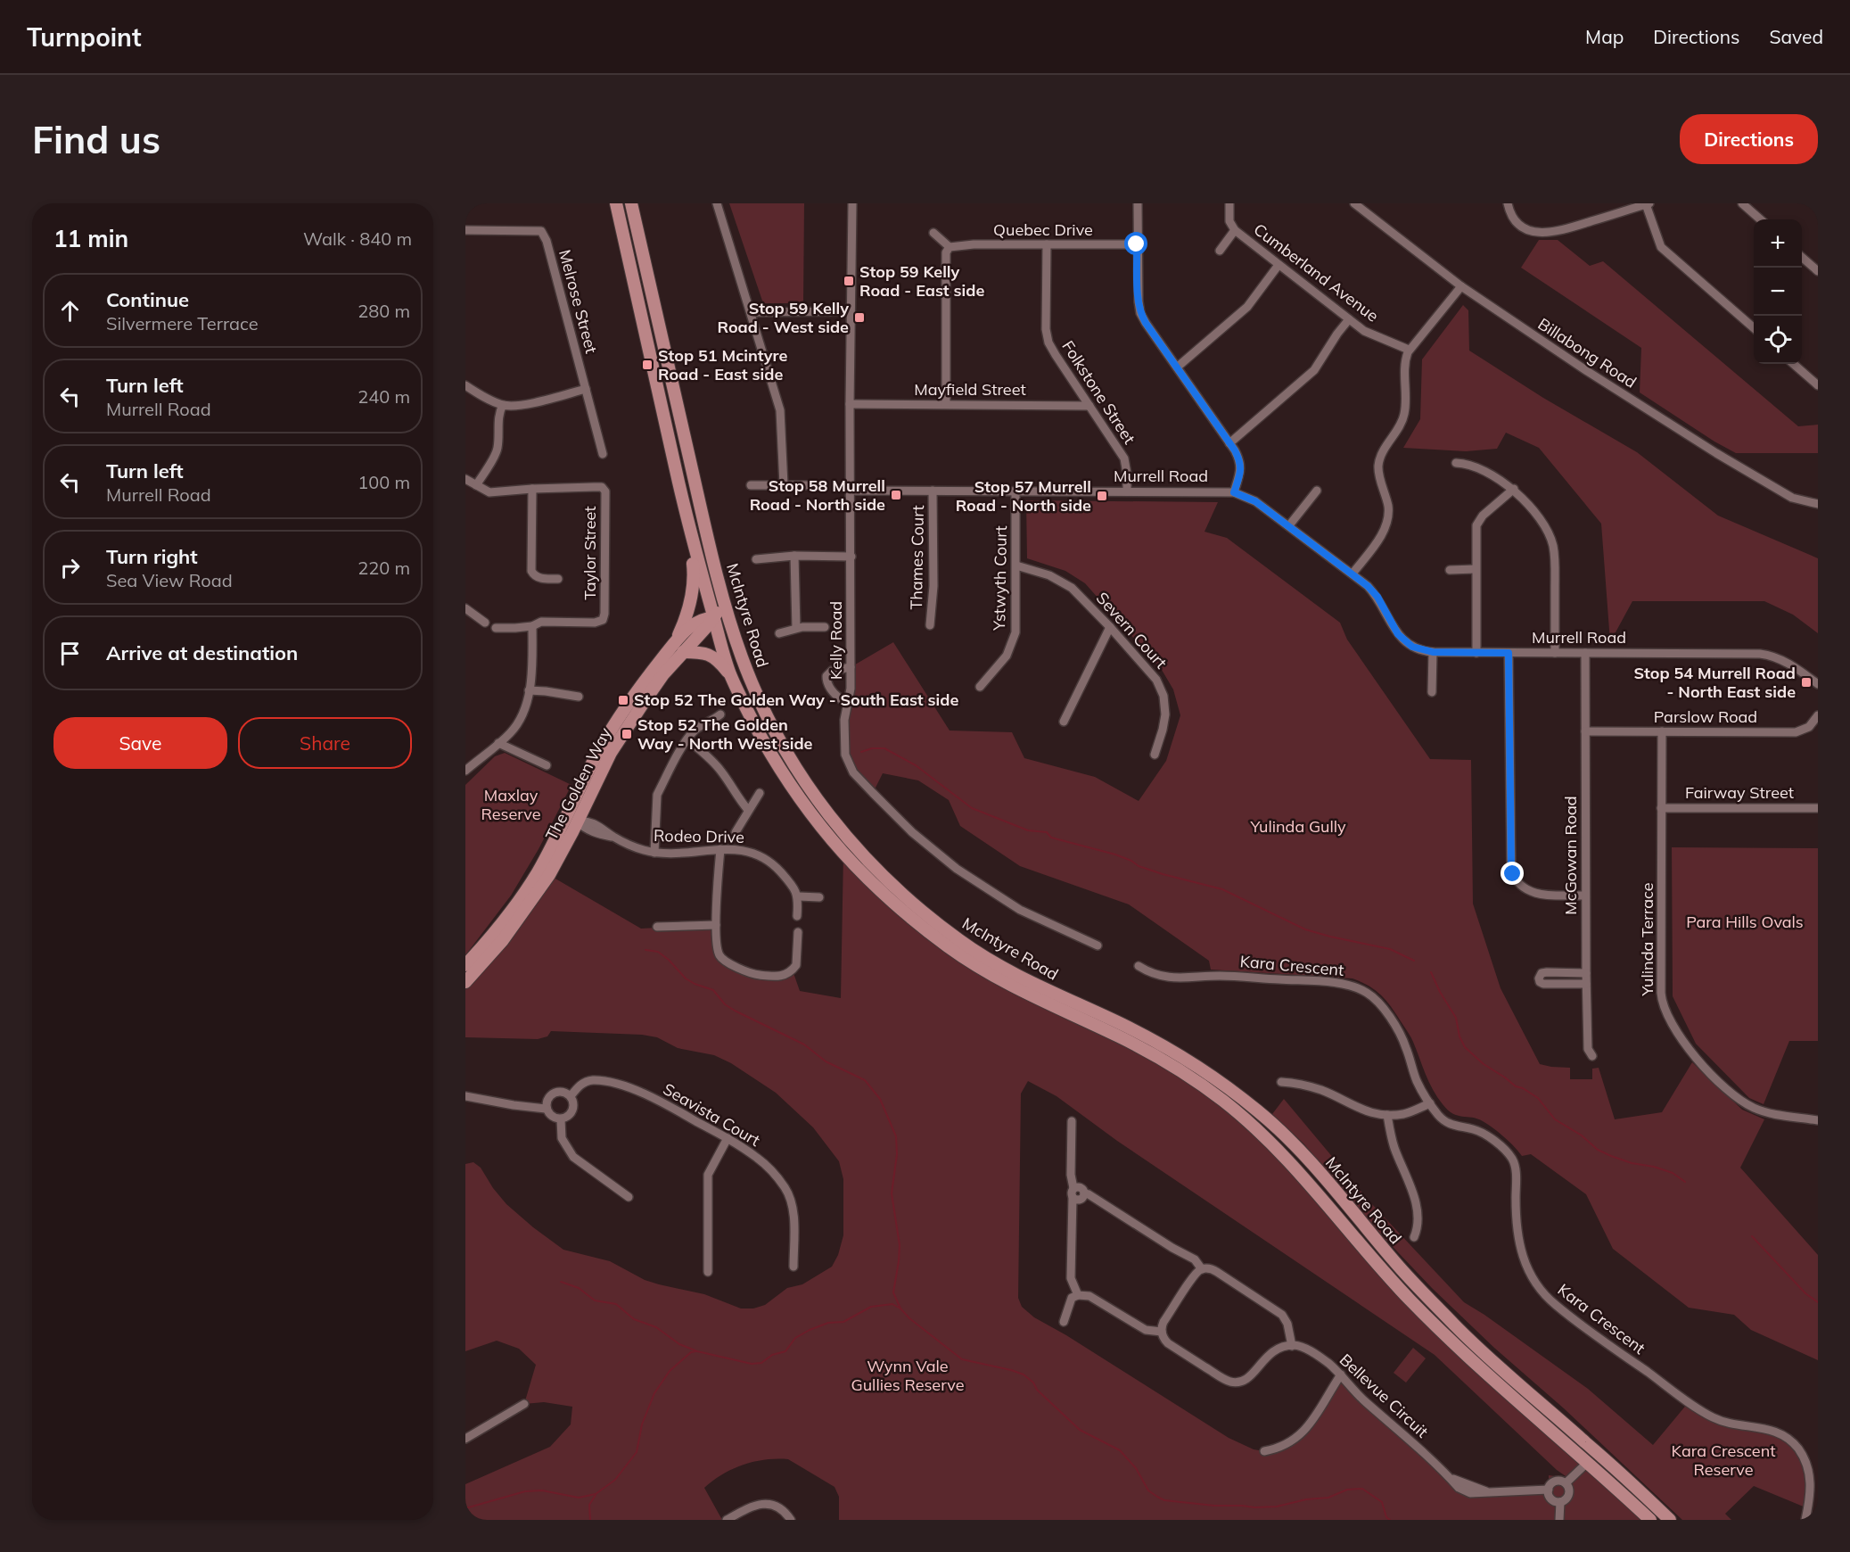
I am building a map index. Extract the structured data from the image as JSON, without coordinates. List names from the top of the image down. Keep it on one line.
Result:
{"streets":{"main road":["McIntyre Road","The Golden Way"],"street":["Quebec Drive","Cumberland Avenue","Melrose Street","Billabong Road","Mayfield Street","Folkstone Street","Murrell Road","Taylor Street","Thames Court","Ystwyth Court","Severn Court","Kelly Road","Parslow Road","Fairway Street","Rodeo Drive","McGowan Road","Yulinda Terrace","Kara Crescent","Seavista Court","Bellevue Circuit"]},"crossings":[["Quebec Drive","Folkstone Street"],["Mayfield Street","Folkstone Street"],["Mayfield Street","Kelly Road"],["Folkstone Street","Murrell Road"],["Murrell Road","Thames Court"],["Murrell Road","Ystwyth Court"],["Murrell Road","Kelly Road"],["Murrell Road","McGowan Road"],["Ystwyth Court","Severn Court"],["McIntyre Road","The Golden Way"],["Parslow Road","McGowan Road"],["Parslow Road","Yulinda Terrace"],["The Golden Way","Rodeo Drive"],["Fairway Street","Yulinda Terrace"]],"parks":["Maxlay Reserve","Yulinda Gully","Para Hills Ovals","Wynn Vale Gullies Reserve","Kara Crescent Reserve"],"places":{"transit":["Stop 59 Kelly Road - East side","Stop 59 Kelly Road - West side","Stop 51 Mcintyre Road - East side","Stop 58 Murrell Road - North side","Stop 57 Murrell Road - North side","Stop 54 Murrell Road - North East side","Stop 52 The Golden Way - South East side","Stop 52 The Golden Way - North West side"]},"page":{"header":"Turnpoint","nav":["Map","Directions","Saved"],"buttons":["Directions",["Save","Share"]],"title":"Find us","heading":["11 min","Walk · 840 m"],"map_buttons":["+","−"],"list":[["Continue","Silvermere Terrace","280 m"],["Turn left","Murrell Road","240 m"],["Turn left","Murrell Road","100 m"],["Turn right","Sea View Road","220 m"],"Arrive at destination"]}}
